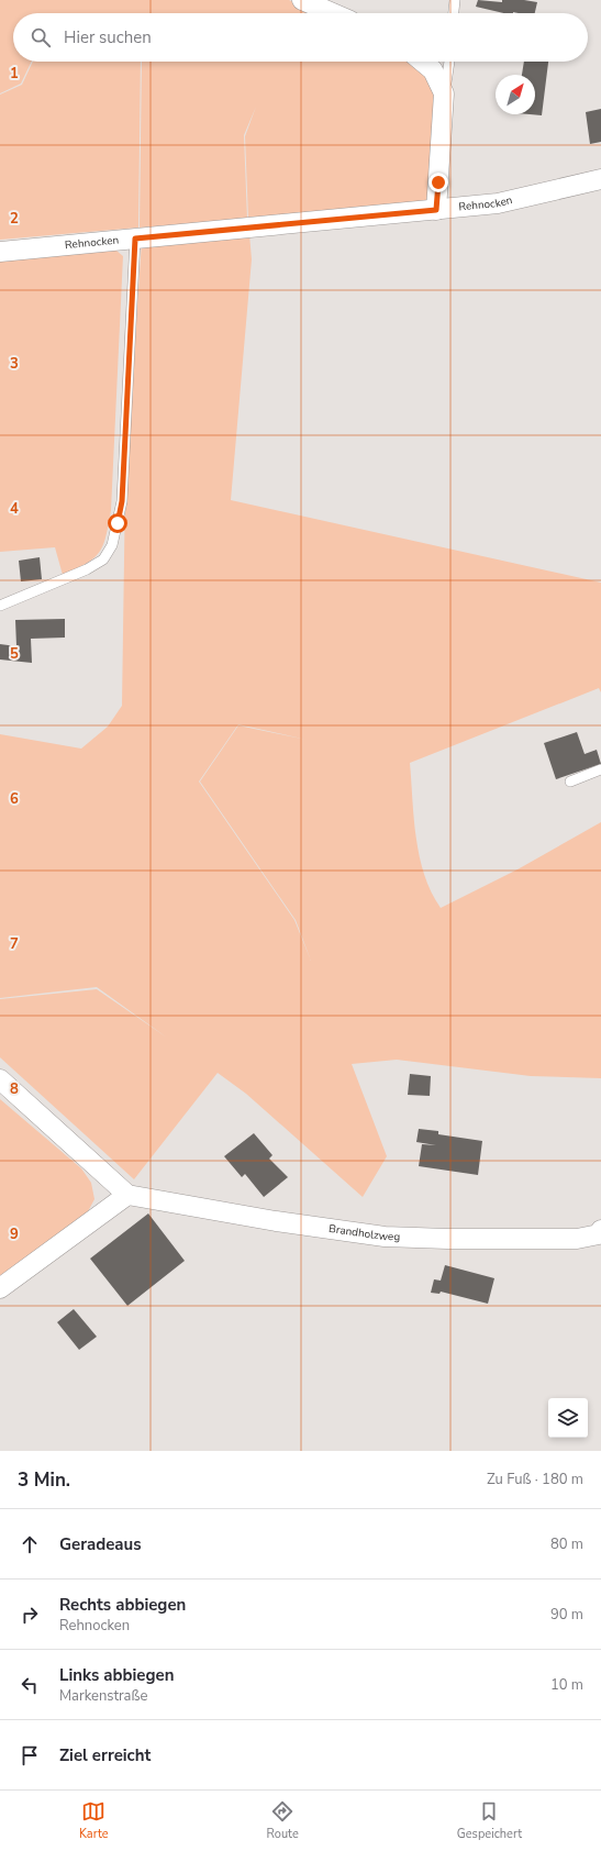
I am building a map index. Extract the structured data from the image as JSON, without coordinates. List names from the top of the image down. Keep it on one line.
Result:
{"streets":{"street":["Rehnocken","Brandholzweg"]},"north":"top right","page":{"search":"Hier suchen","heading":["3 Min.","Zu Fuß · 180 m"],"list":[["Geradeaus","80 m"],["Rechts abbiegen","Rehnocken","90 m"],["Links abbiegen","Markenstraße","10 m"],"Ziel erreicht"],"nav":["Karte","Route","Gespeichert"]},"grid":{"rows":["1","2","3","4","5","6","7","8","9"]}}
